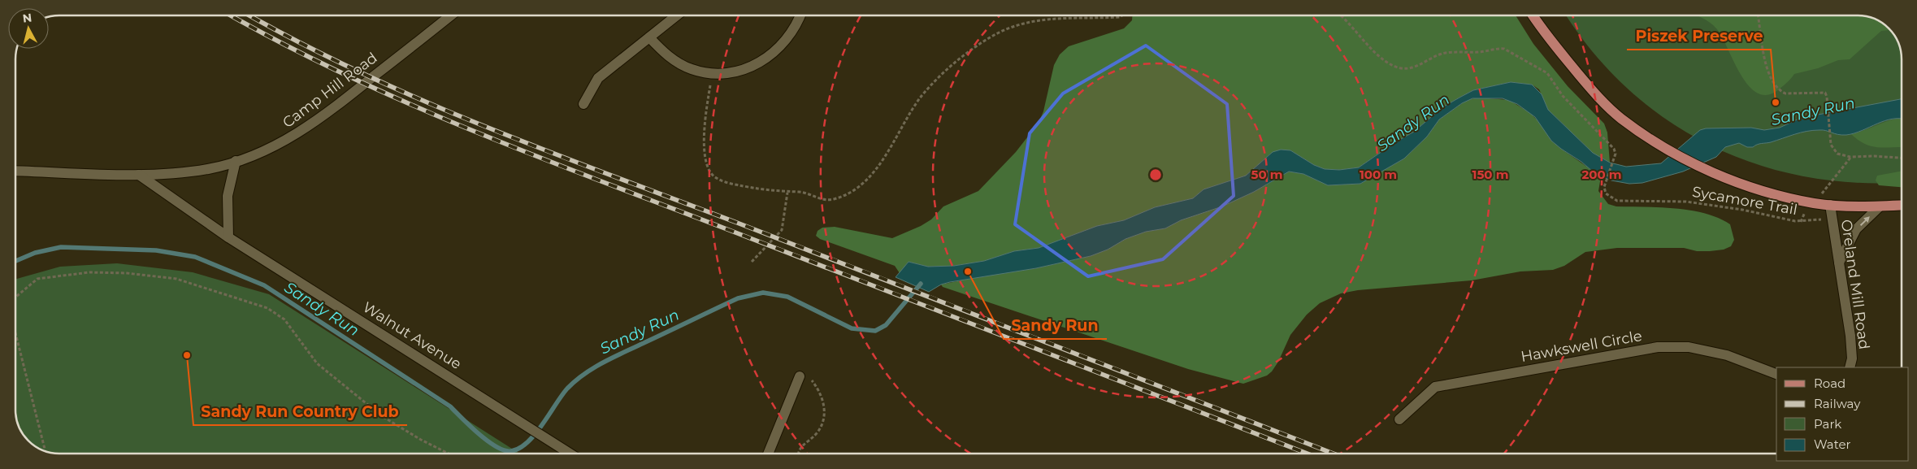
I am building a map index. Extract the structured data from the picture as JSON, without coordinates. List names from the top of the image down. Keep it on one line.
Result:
{"streets":{"street":["Camp Hill Road","Oreland Mill Road","Walnut Avenue","Hawkswell Circle"],"path":["Sycamore Trail"]},"crossings":[["Camp Hill Road","Walnut Avenue"]],"water":["Sandy Run"],"places":["Piszek Preserve","Sandy Run","Sandy Run Country Club"],"legend":["Road","Railway","Park","Water"],"north":"top","rings":["50 m","100 m","150 m","200 m"]}
